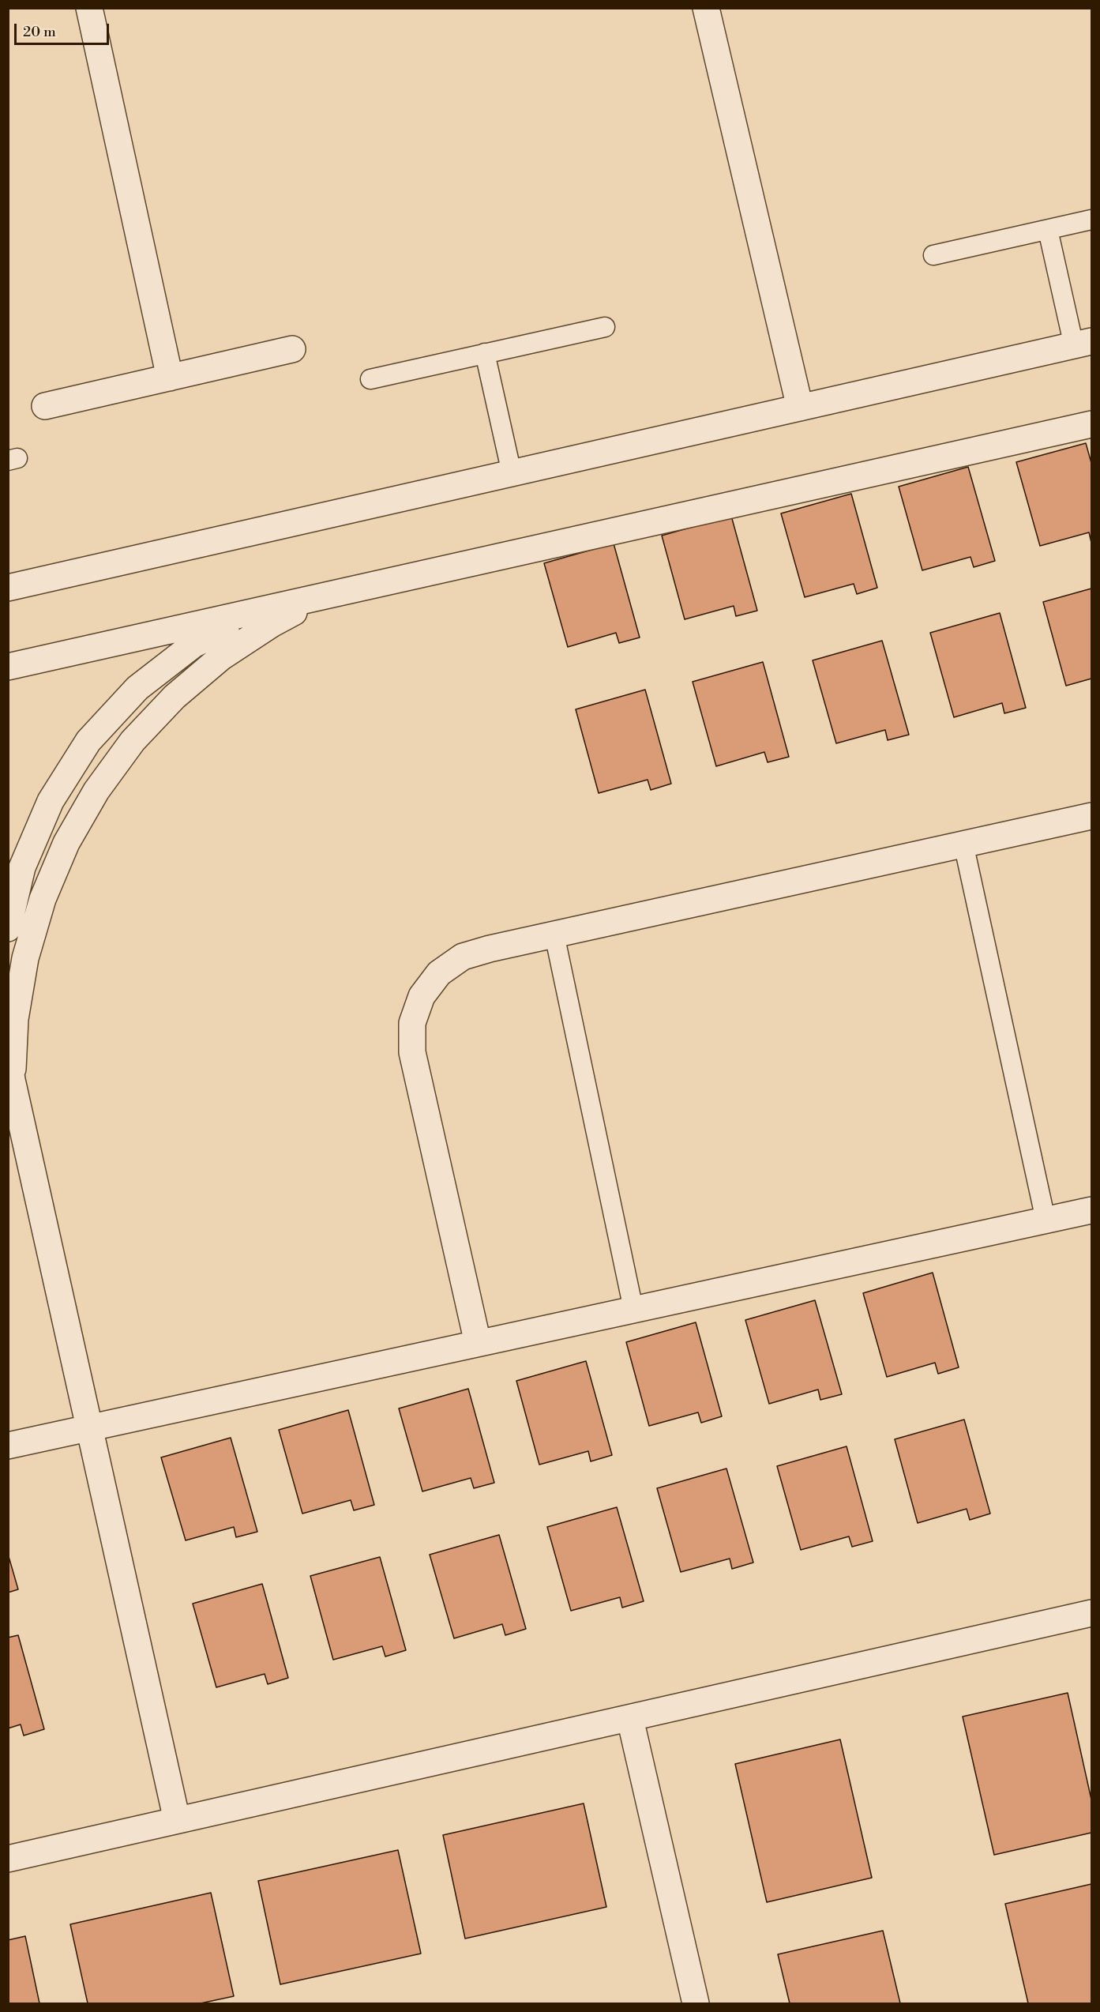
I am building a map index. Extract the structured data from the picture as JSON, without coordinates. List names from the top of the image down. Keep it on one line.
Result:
{"scale_bar":"20 m"}
